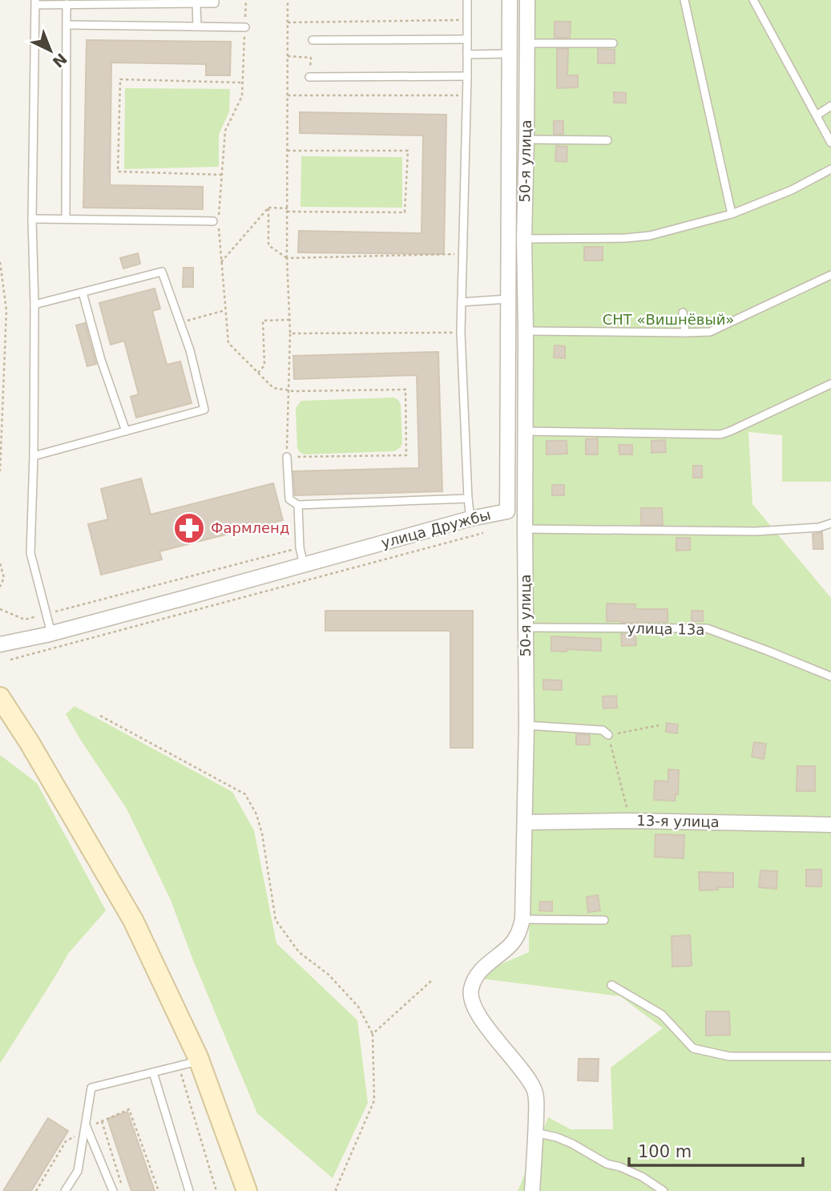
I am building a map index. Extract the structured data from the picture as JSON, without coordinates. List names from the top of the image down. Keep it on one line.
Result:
{"streets":{"street":["50-я улица","улица Дружбы","13-я улица"],"lane":["улица 13а"]},"crossings":[["50-я улица","улица 13а"],["50-я улица","13-я улица"]],"parks":["СНТ «Вишнёвый»"],"places":{"pharmacy":["Фармленд"]},"scale_bar":"100 m","north":"bottom right"}
